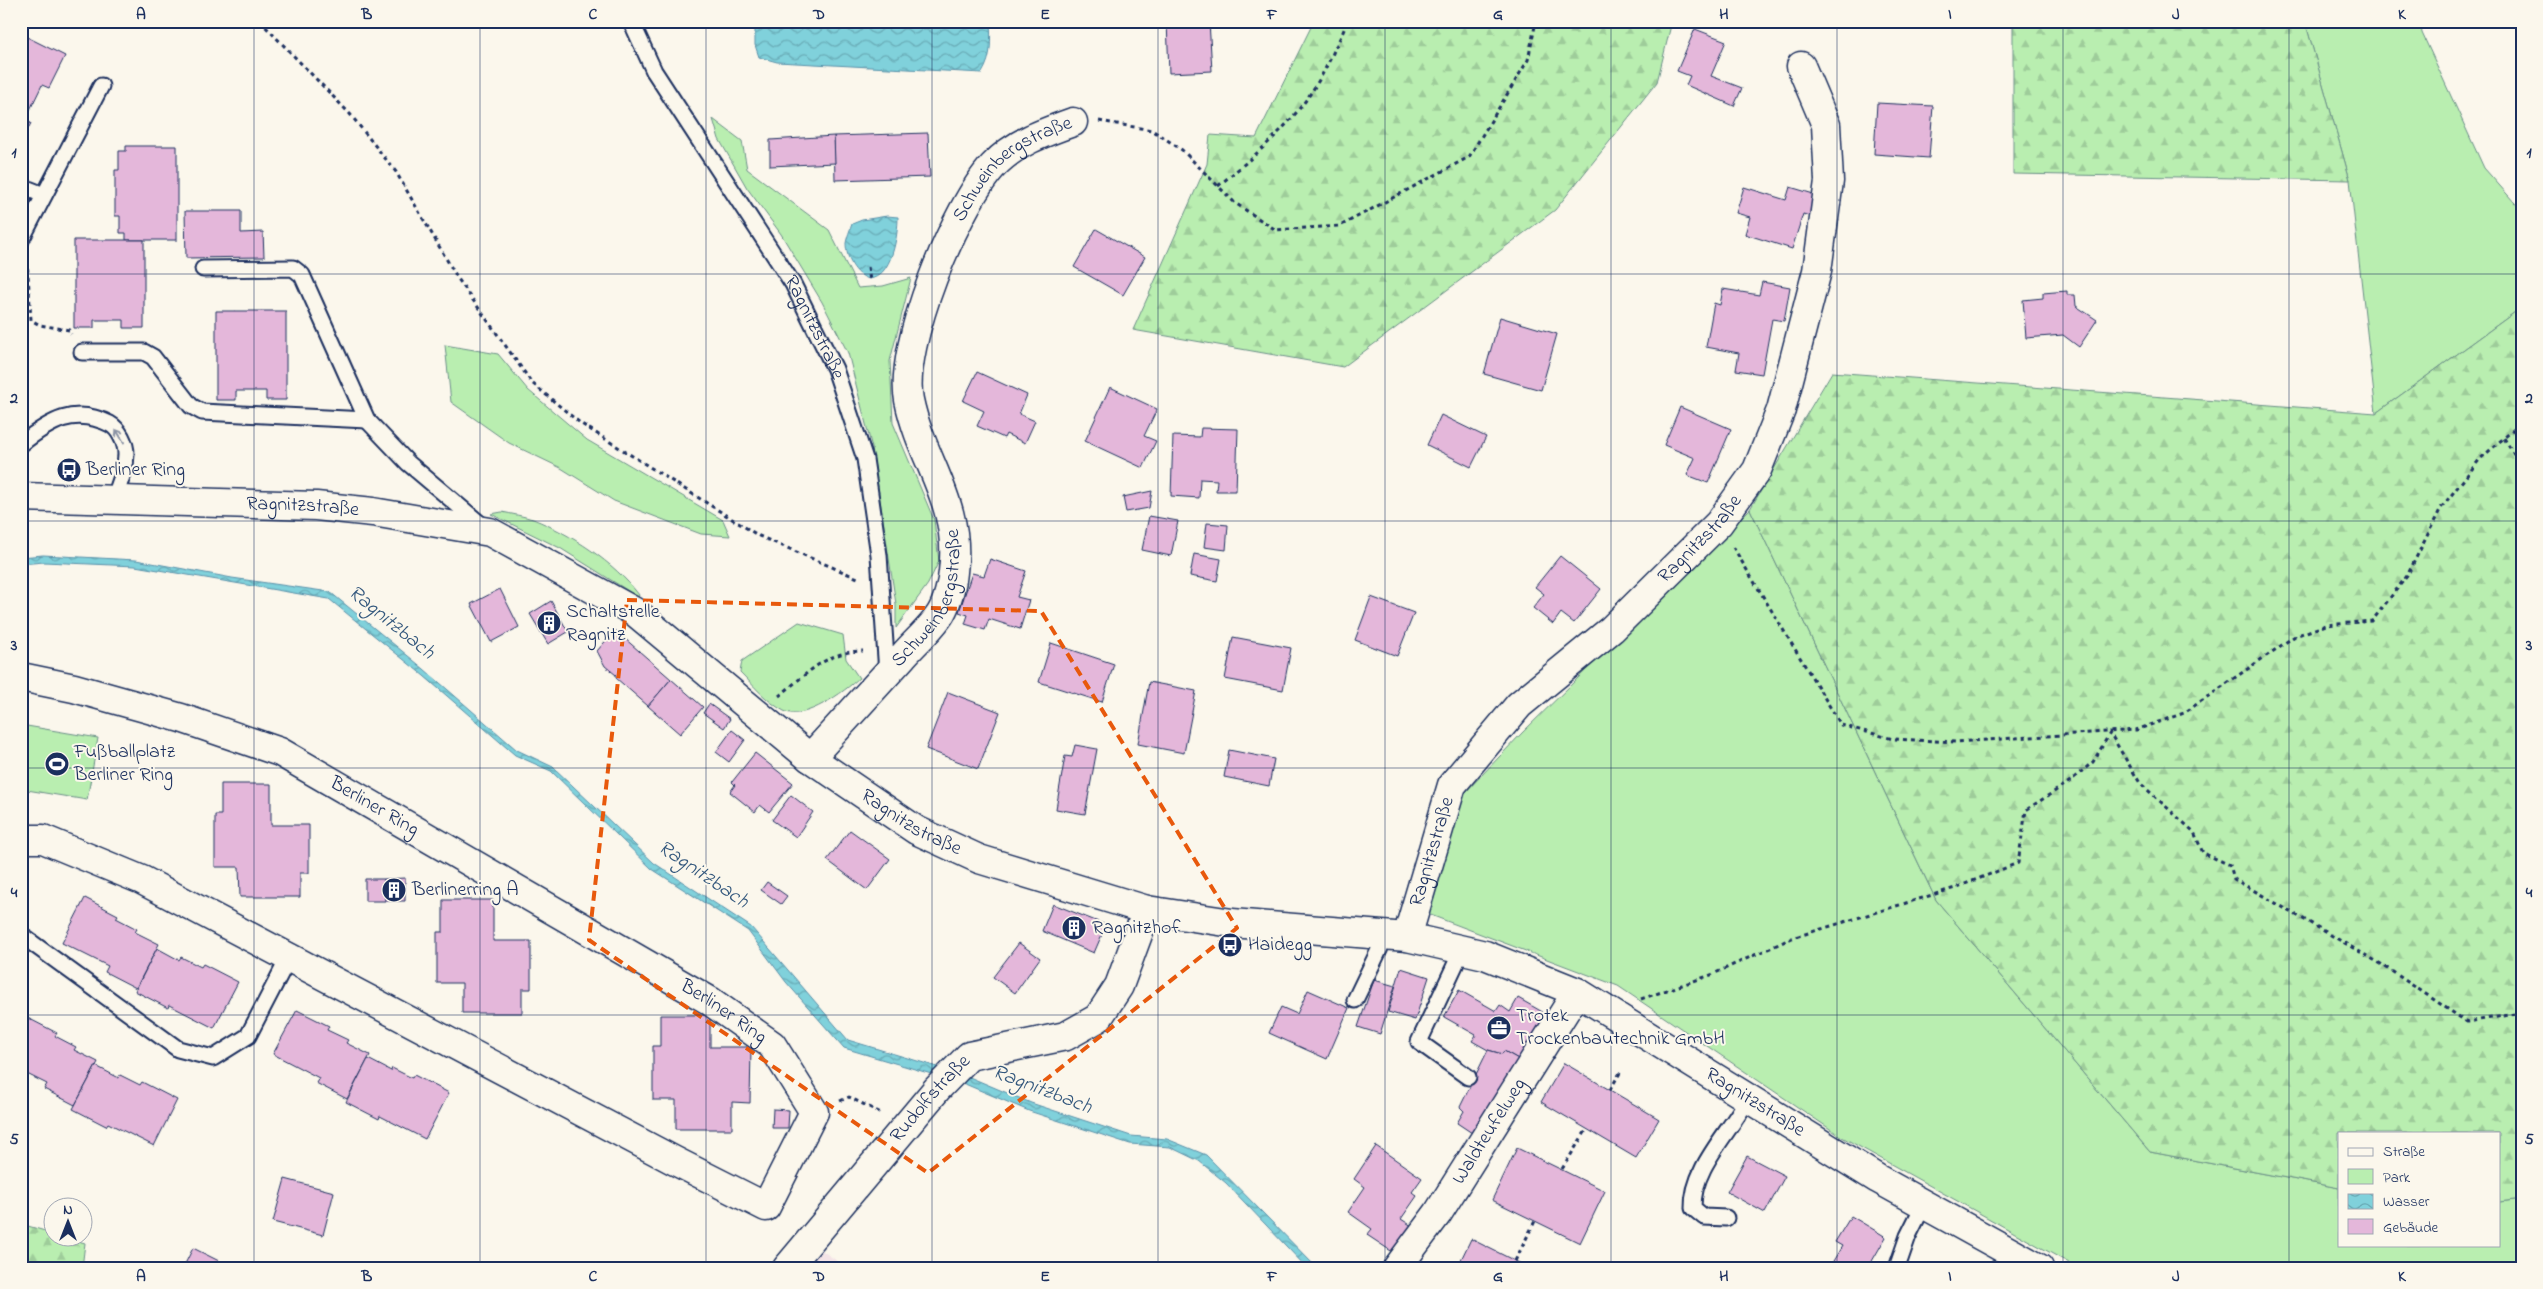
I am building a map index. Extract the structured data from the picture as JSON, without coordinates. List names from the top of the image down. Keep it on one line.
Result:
{"streets":{"street":["Schweinbergstraße","Ragnitzstraße","Berliner Ring","Rudolfstraße","Waldteufelweg"]},"crossings":[["Schweinbergstraße","Ragnitzstraße"],["Ragnitzstraße","Rudolfstraße"],["Ragnitzstraße","Waldteufelweg"]],"water":["Ragnitzbach"],"places":{"bus stop":["Berliner Ring","Haidegg"],"building":["Schaltstelle Ragnitz","Berlinerring A","Ragnitzhof"],"sports":["Fußballplatz Berliner Ring"],"office":["Trotek Trockenbautechnik GmbH"]},"legend":["Straße","Park","Wasser","Gebäude"],"north":"top","grid":{"columns":["A","B","C","D","E","F","G","H","I","J","K"],"rows":["1","2","3","4","5"]}}
